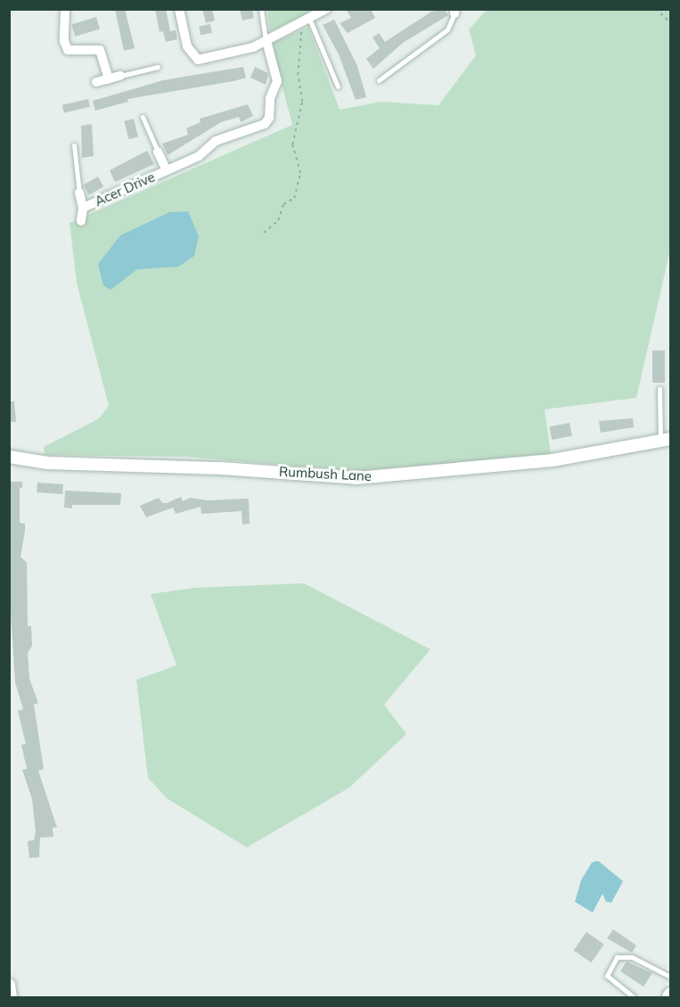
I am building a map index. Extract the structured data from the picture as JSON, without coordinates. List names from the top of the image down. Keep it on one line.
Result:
{"streets":{"street":["Acer Drive","Rumbush Lane"]}}
